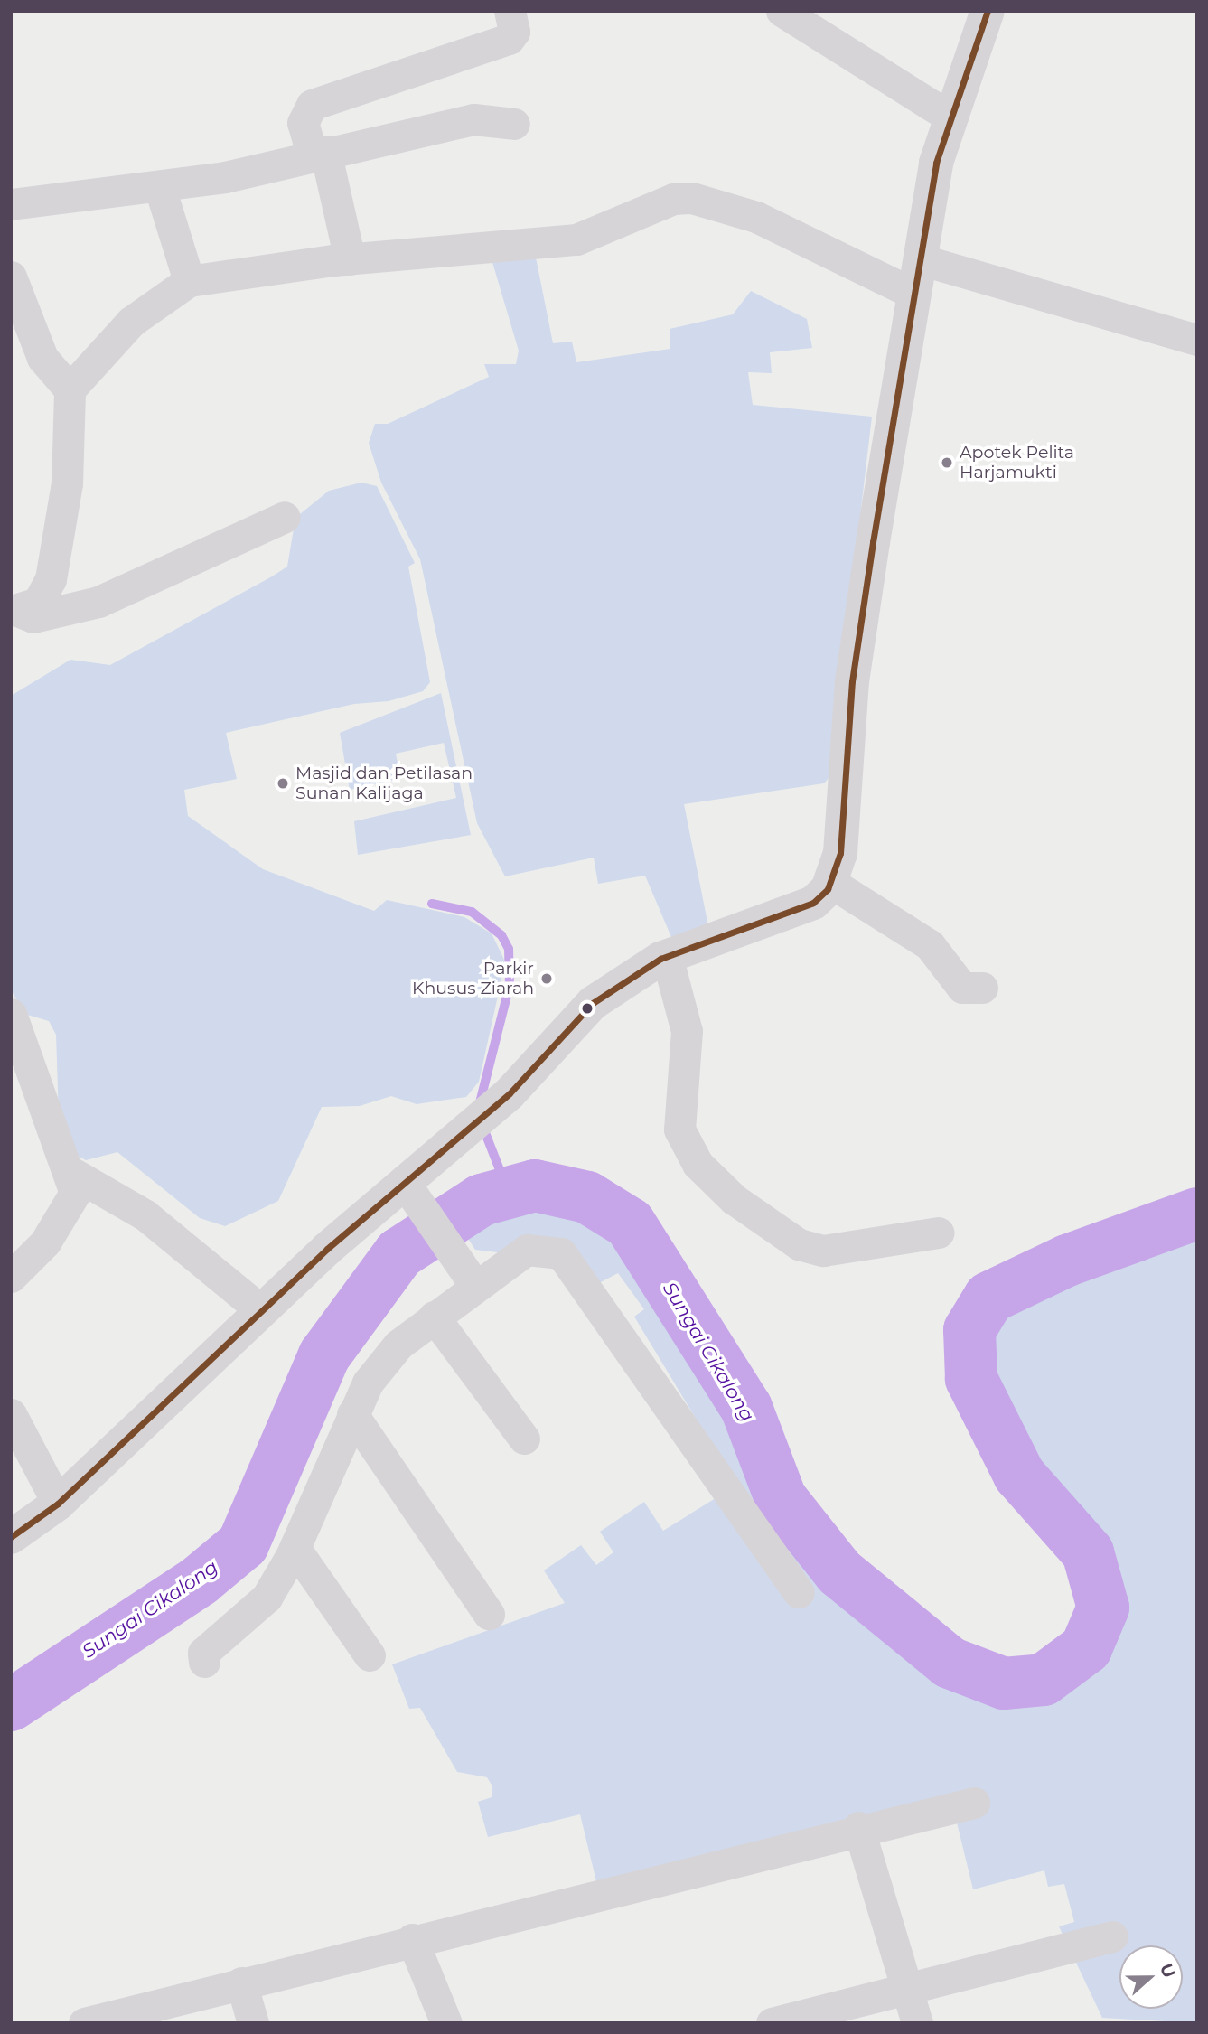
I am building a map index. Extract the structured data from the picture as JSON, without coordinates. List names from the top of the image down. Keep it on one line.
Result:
{"water":["Sungai Cikalong"],"places":["Apotek Pelita Harjamukti","Masjid dan Petilasan Sunan Kalijaga","Parkir Khusus Ziarah"],"north":"right"}
